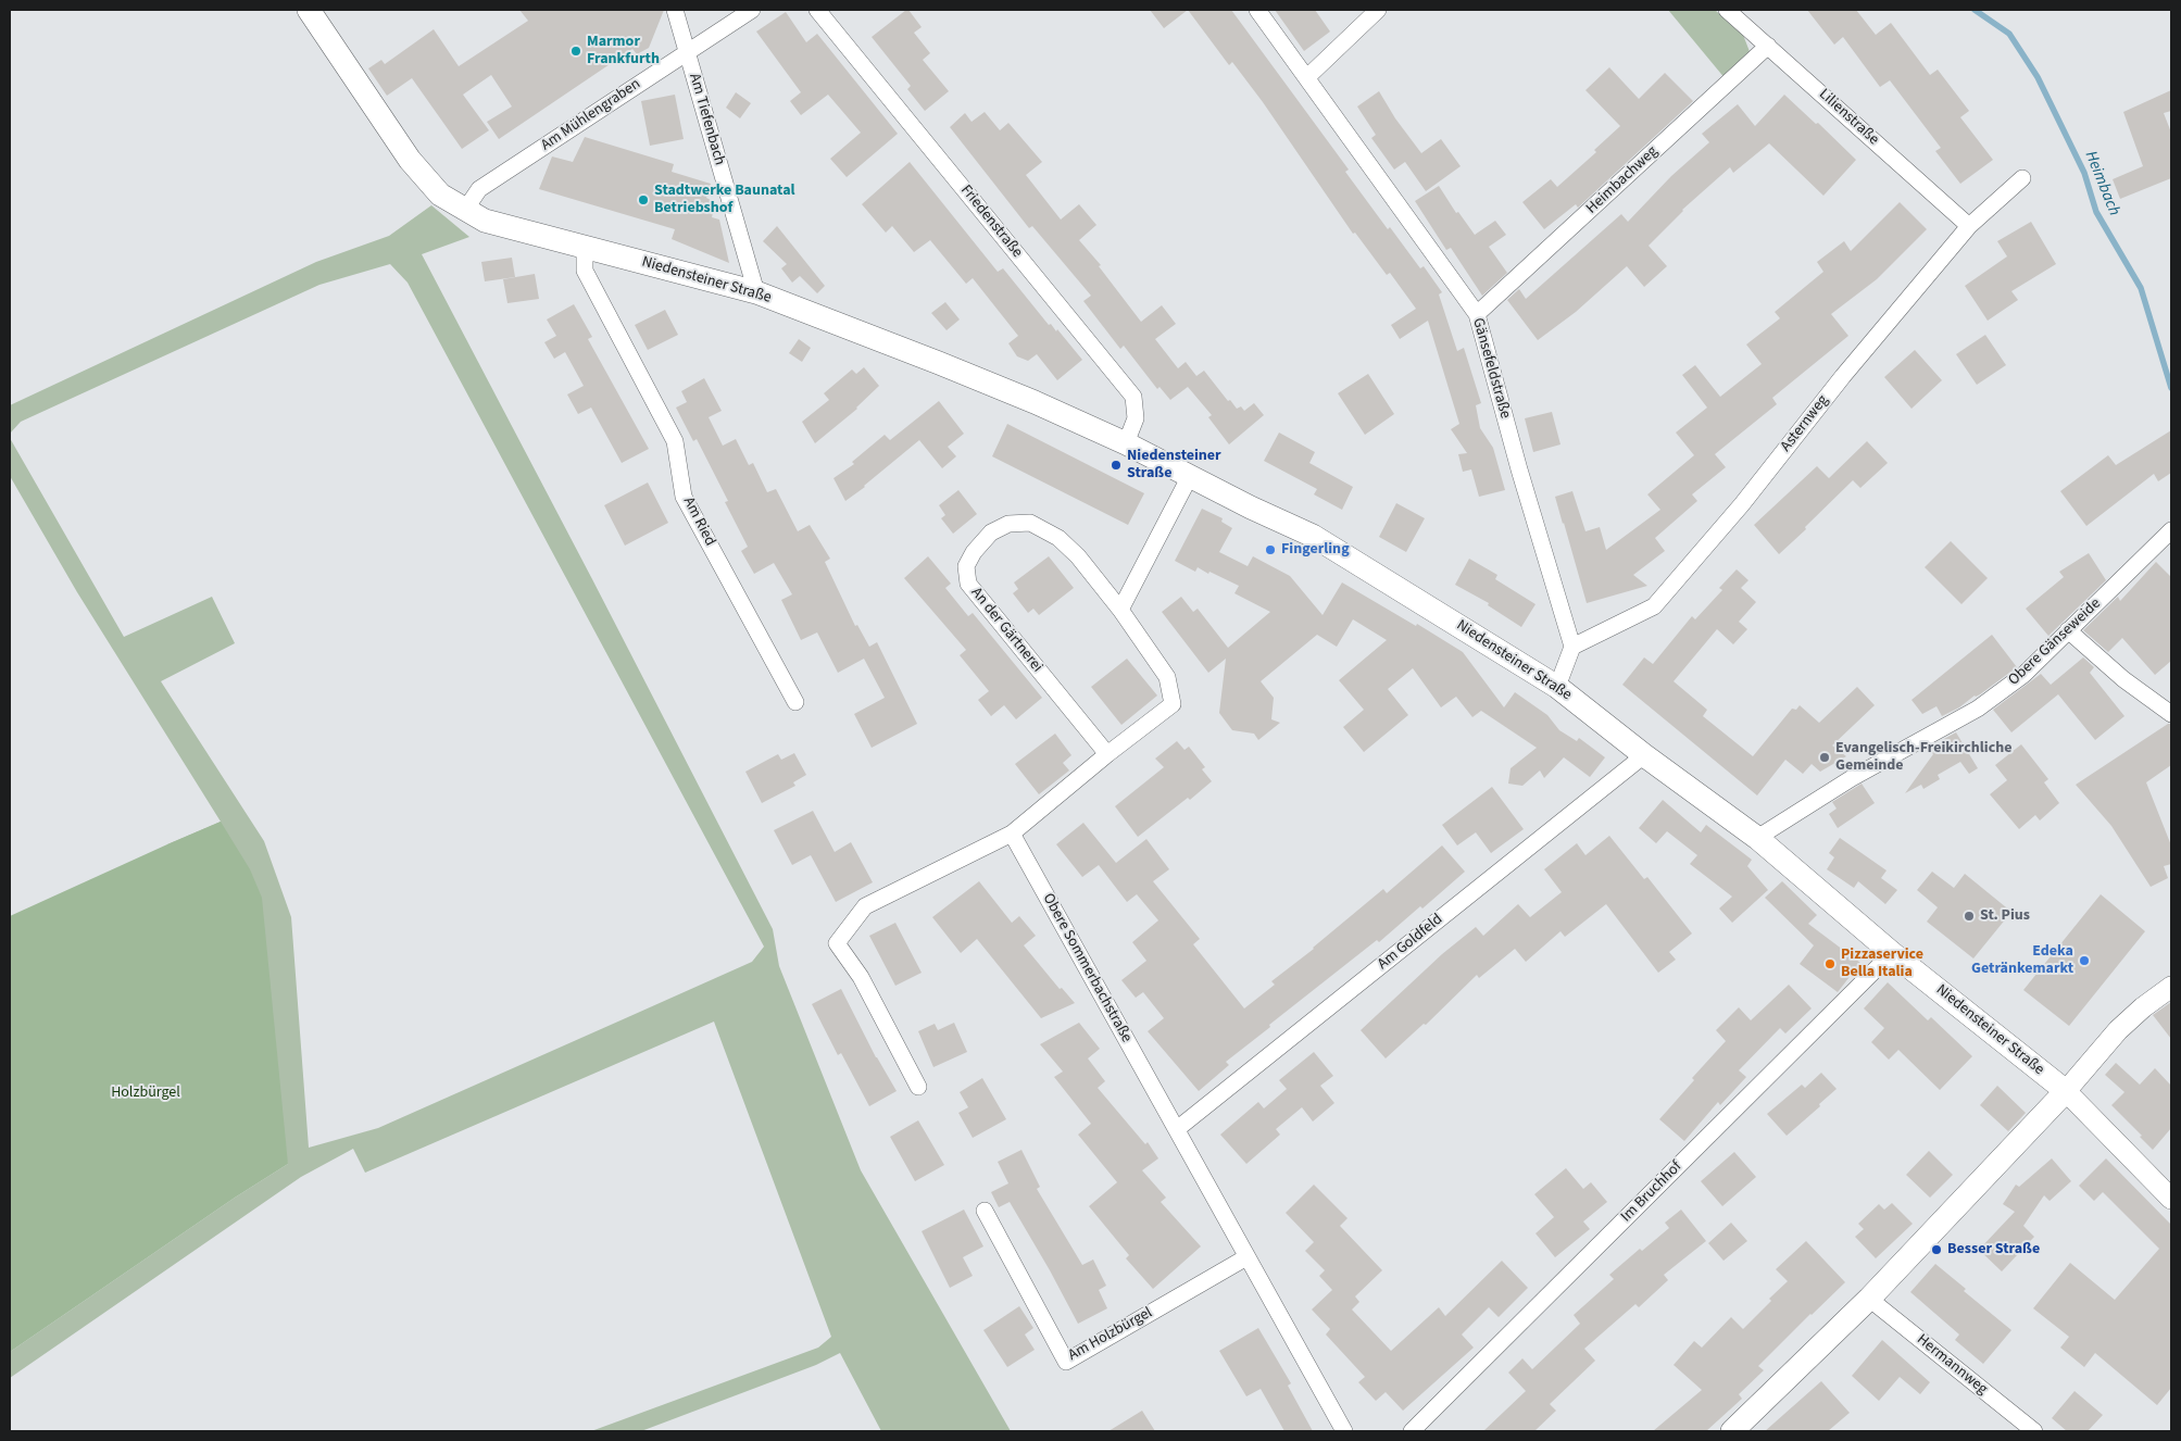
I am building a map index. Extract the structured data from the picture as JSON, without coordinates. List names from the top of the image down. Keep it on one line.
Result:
{"streets":{"main road":["Niedensteiner Straße"],"street":["Am Mühlengraben","Lilienstraße","Am Tiefenbach","Heimbachweg","Friedenstraße","Gänsefeldstraße","Asternweg","Am Ried","An der Gärtnerei","Obere Gänseweide","Am Goldfeld","Obere Sommerbachstraße","Im Bruchhof","Am Holzbürgel","Hermannweg"]},"crossings":[["Am Mühlengraben","Am Tiefenbach"],["Am Mühlengraben","Niedensteiner Straße"],["Lilienstraße","Heimbachweg"],["Lilienstraße","Asternweg"],["Am Tiefenbach","Niedensteiner Straße"],["Heimbachweg","Gänsefeldstraße"],["Friedenstraße","Niedensteiner Straße"],["Niedensteiner Straße","Am Ried"],["Niedensteiner Straße","Obere Gänseweide"],["Niedensteiner Straße","Am Goldfeld"],["Niedensteiner Straße","Im Bruchhof"],["Gänsefeldstraße","Asternweg"],["An der Gärtnerei","Obere Sommerbachstraße"],["Am Goldfeld","Obere Sommerbachstraße"],["Obere Sommerbachstraße","Am Holzbürgel"]],"water":["Heimbach"],"parks":["Holzbürgel"],"places":["Marmor Frankfurth","Stadtwerke Baunatal Betriebshof","Niedensteiner Straße","Fingerling","Evangelisch-Freikirchliche Gemeinde","St. Pius","Edeka Getränkemarkt","Pizzaservice Bella Italia","Besser Straße"]}
